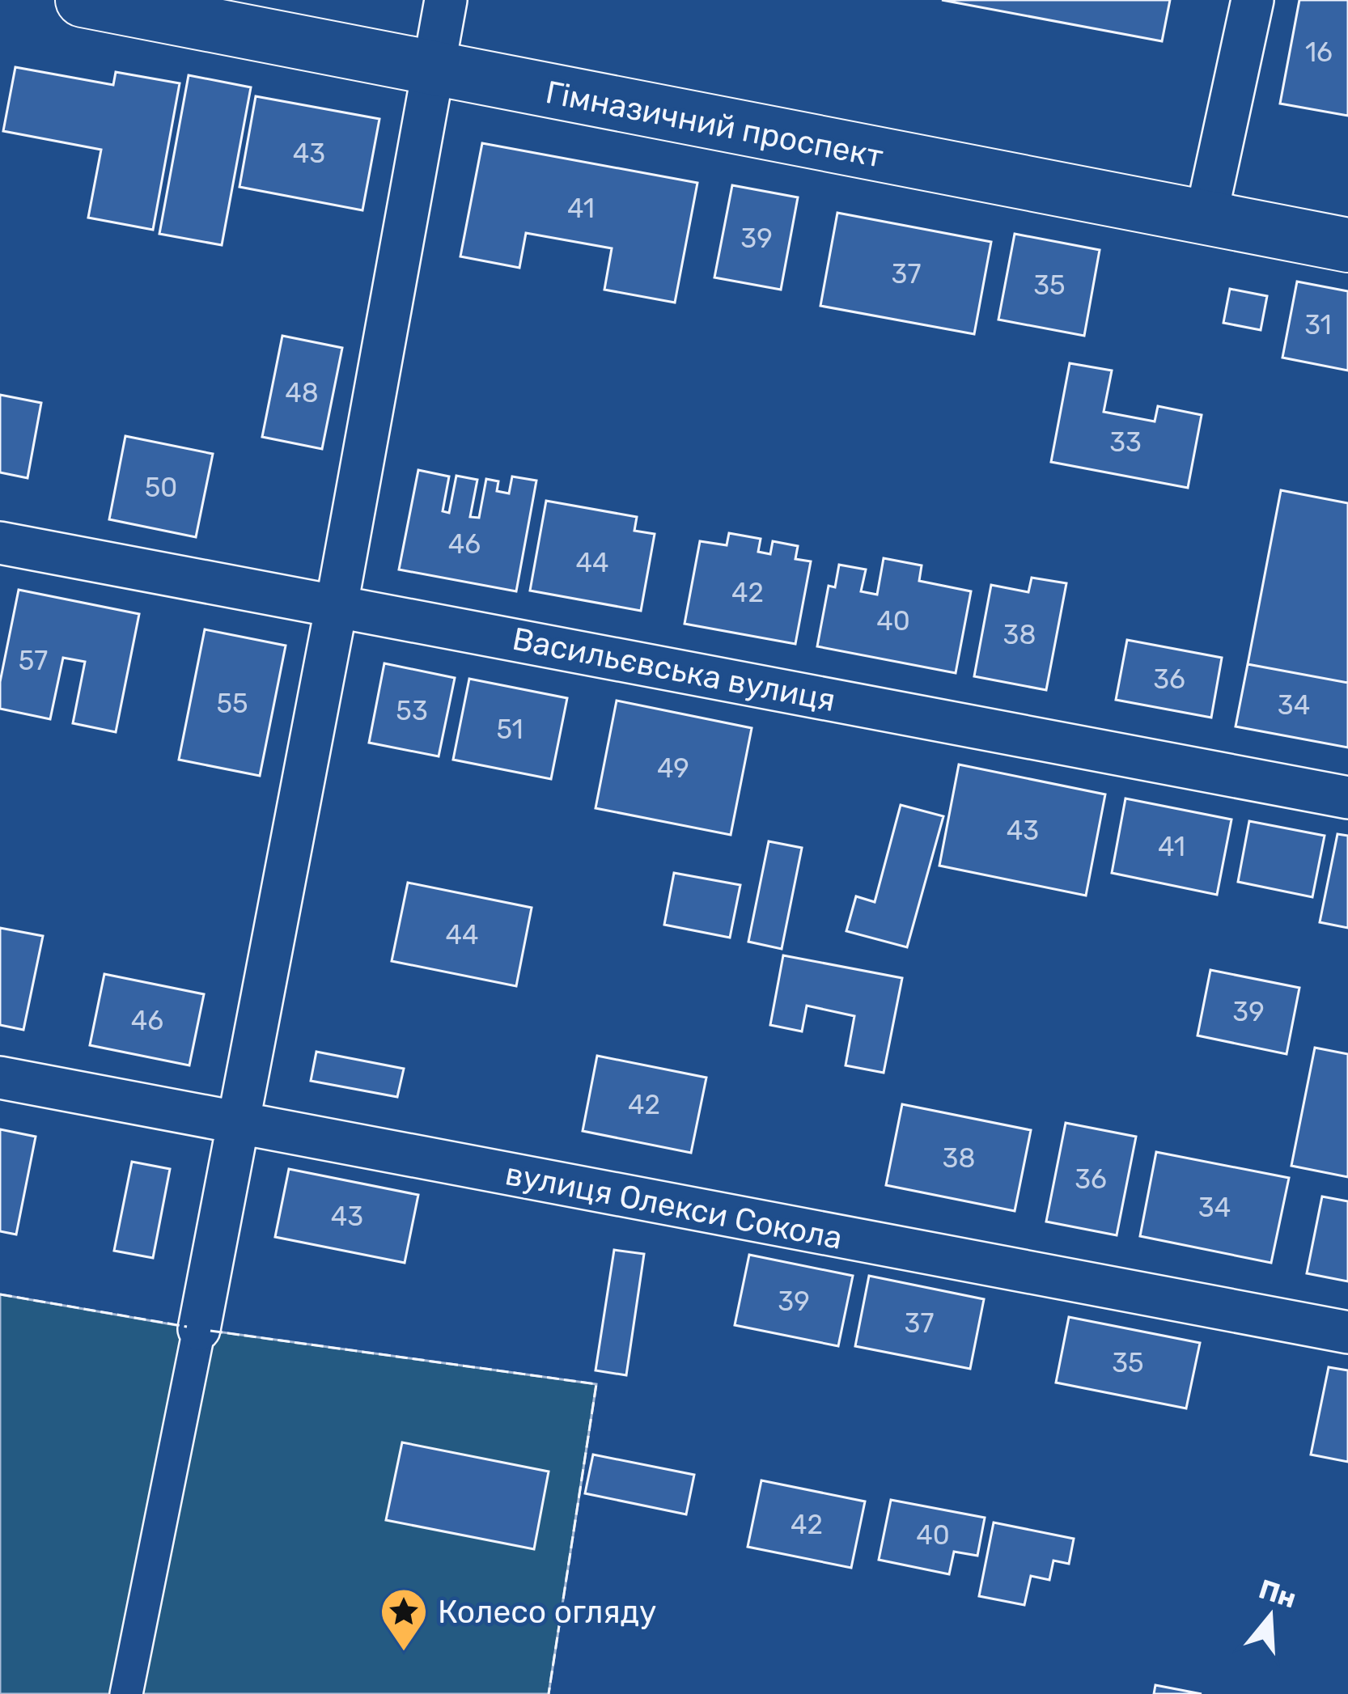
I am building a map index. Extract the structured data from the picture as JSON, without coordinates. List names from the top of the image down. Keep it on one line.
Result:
{"streets":{"main road":["Гімназичний проспект"],"street":["Васильєвська вулиця","вулиця Олекси Сокола"]},"places":{"place":["Колесо огляду"]},"house_numbers":["16","43","41","39","37","35","31","48","33","50","46","44","42","40","38","57","36","55","34","53","51","49","43","41","44","39","46","42","38","36","34","43","39","37","35","42","40"],"north":"top"}
